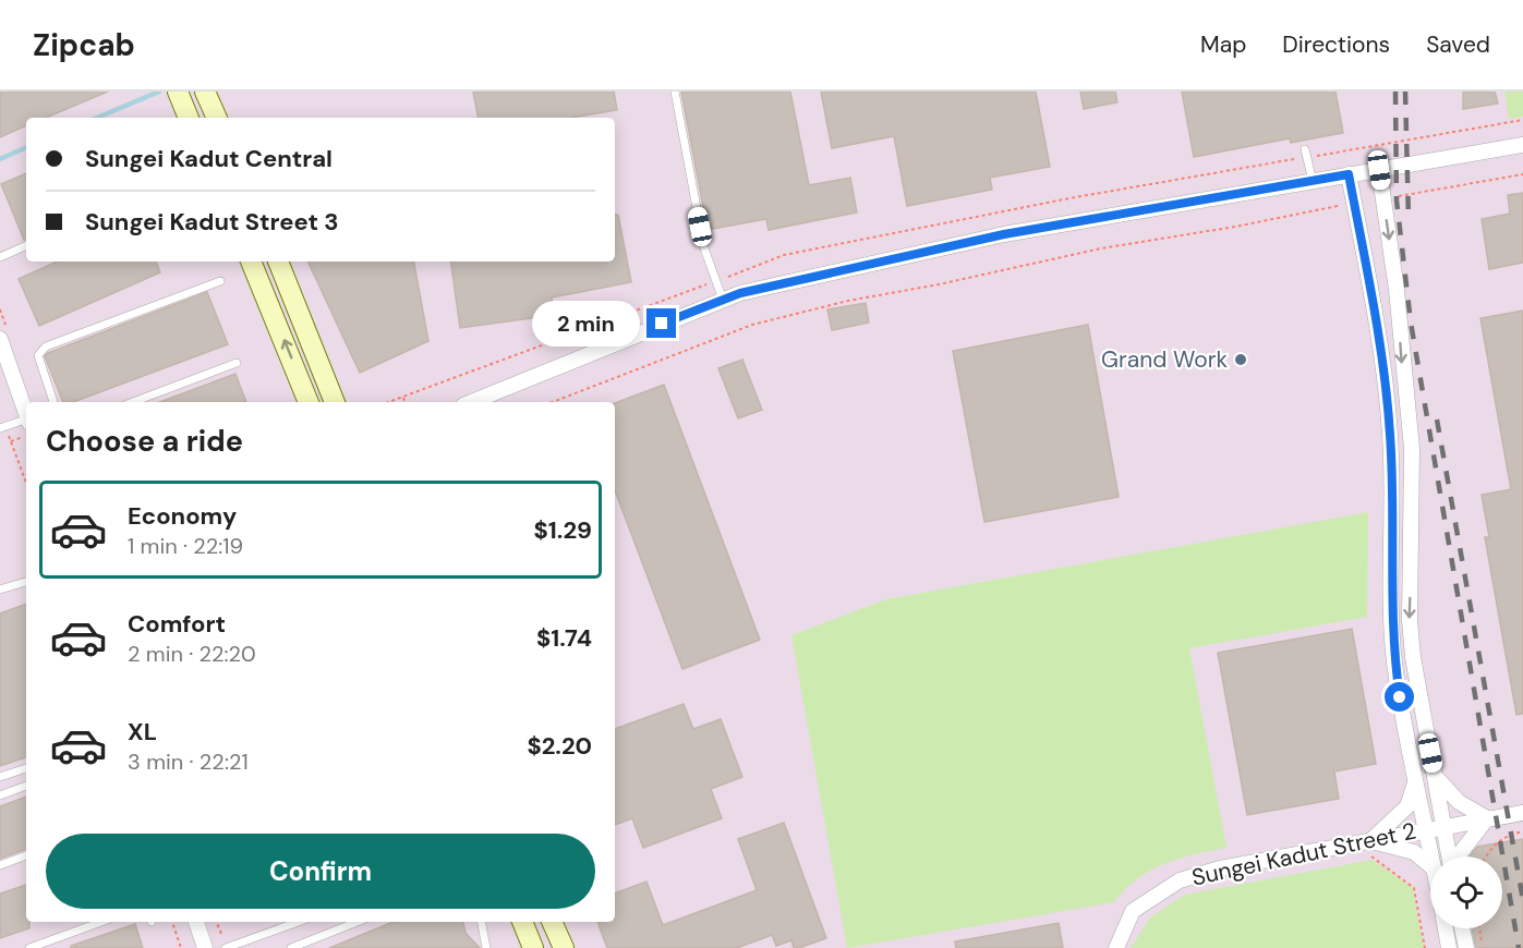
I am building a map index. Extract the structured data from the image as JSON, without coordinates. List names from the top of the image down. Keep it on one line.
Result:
{"streets":{"street":["Sungei Kadut Street 2"]},"places":["Grand Work"],"page":{"header":"Zipcab","nav":["Map","Directions","Saved"],"banner":["Sungei Kadut Central","Sungei Kadut Street 3"],"bubble":"2 min","heading":"Choose a ride","list":[{"name":"Economy","note":"1 min · 22:19","value":"$1.29"},{"name":"Comfort","note":"2 min · 22:20","value":"$1.74"},{"name":"XL","note":"3 min · 22:21","value":"$2.20"}],"buttons":"Confirm"}}
